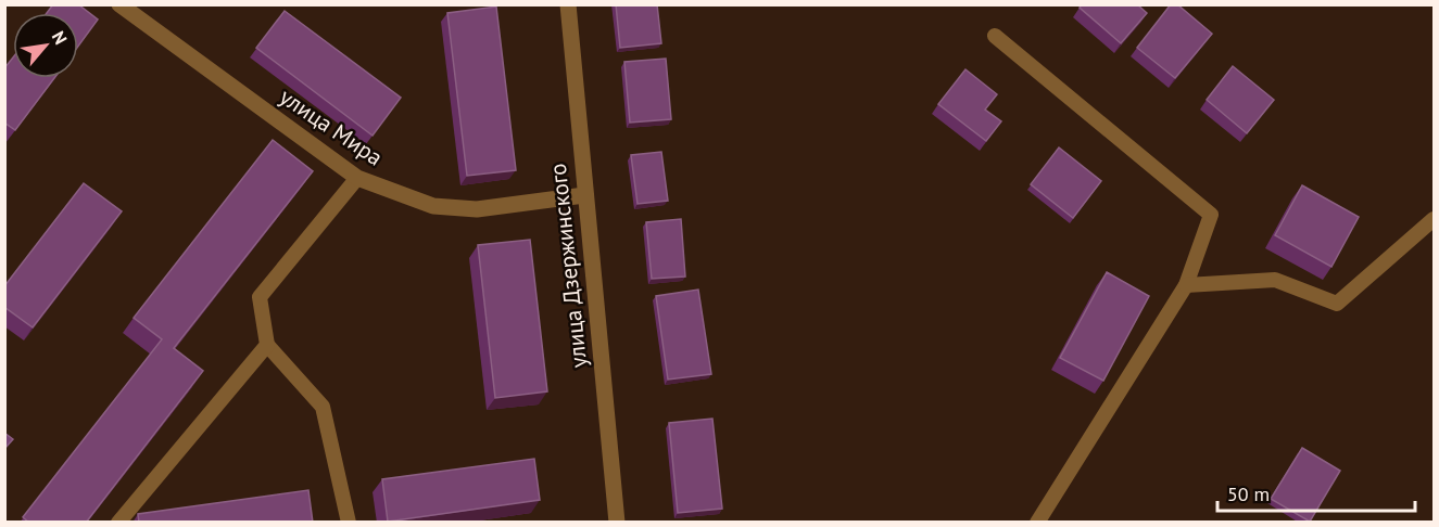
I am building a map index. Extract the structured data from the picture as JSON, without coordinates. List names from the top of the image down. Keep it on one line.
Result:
{"streets":{"street":["улица Мира","улица Дзержинского"]},"crossings":[["улица Мира","улица Дзержинского"]],"scale_bar":"50 m","north":"top right"}
